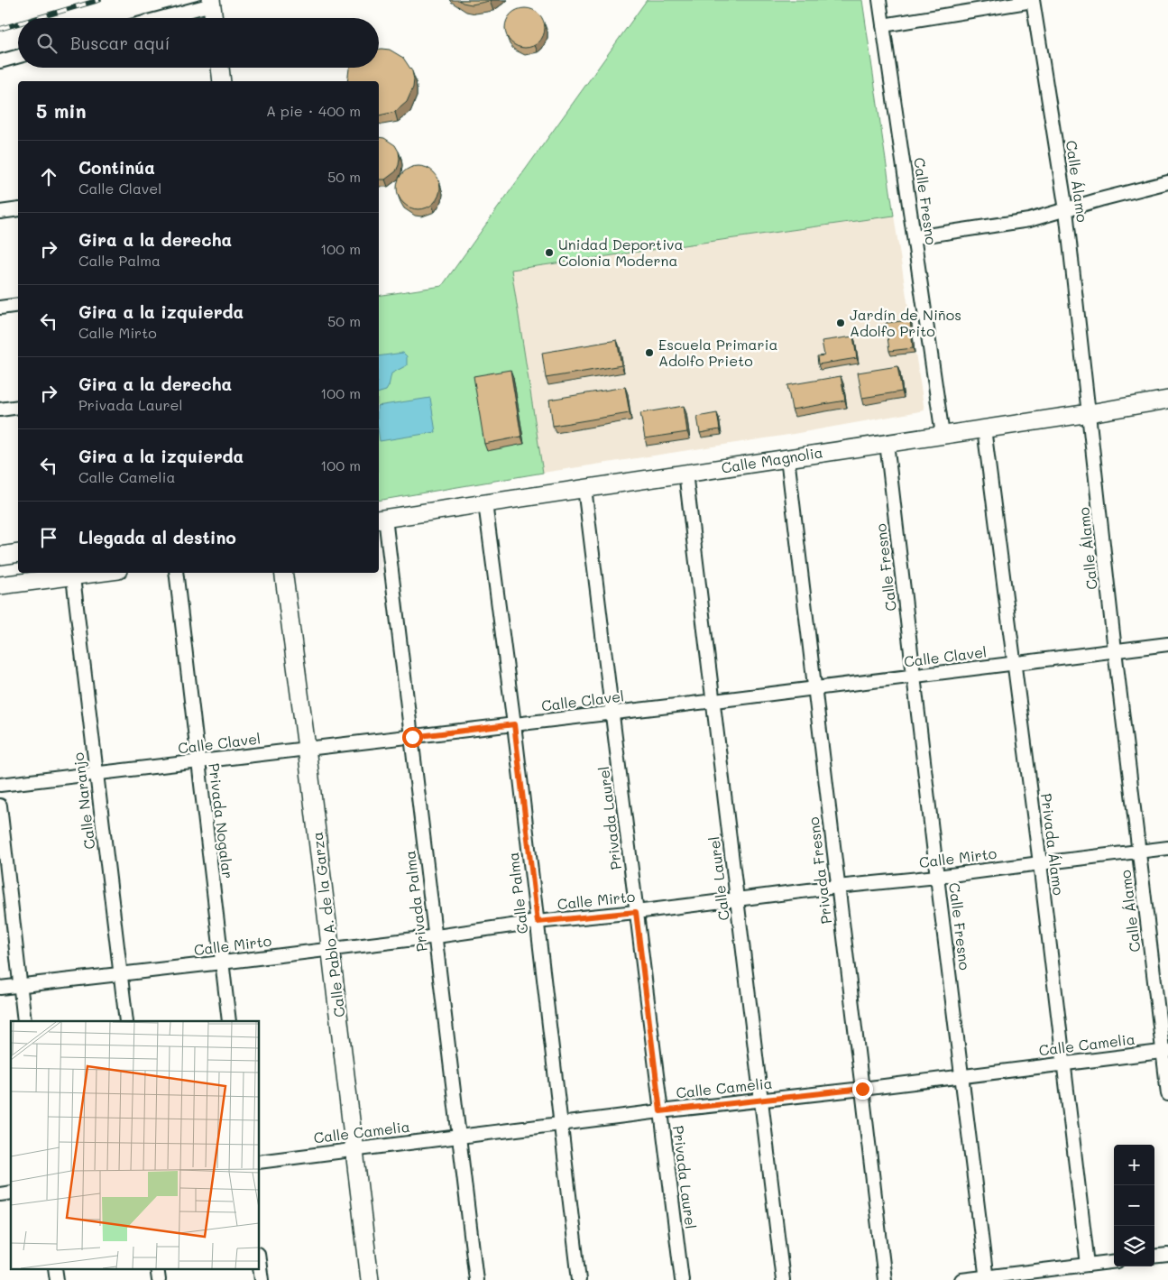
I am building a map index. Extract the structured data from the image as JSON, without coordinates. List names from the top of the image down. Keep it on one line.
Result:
{"streets":{"street":["Calle Álamo","Calle Fresno","Calle Magnolia","Calle Clavel","Calle Naranjo","Privada Laurel","Privada Nogalar","Privada Álamo","Calle Mirto","Privada Fresno","Calle Laurel","Calle Palma","Privada Palma","Calle Pablo A. de la Garza","Calle Camelia"]},"crossings":[["Calle Álamo","Calle Magnolia"],["Calle Álamo","Calle Clavel"],["Calle Álamo","Calle Mirto"],["Calle Álamo","Calle Camelia"],["Calle Fresno","Calle Magnolia"],["Calle Fresno","Calle Clavel"],["Calle Fresno","Calle Mirto"],["Calle Fresno","Calle Camelia"],["Calle Magnolia","Privada Laurel"],["Calle Magnolia","Privada Álamo"],["Calle Magnolia","Privada Fresno"],["Calle Magnolia","Calle Laurel"],["Calle Magnolia","Calle Palma"],["Calle Magnolia","Privada Palma"],["Calle Clavel","Calle Naranjo"],["Calle Clavel","Privada Laurel"],["Calle Clavel","Privada Nogalar"],["Calle Clavel","Privada Álamo"],["Calle Clavel","Privada Fresno"],["Calle Clavel","Calle Laurel"],["Calle Clavel","Calle Palma"],["Calle Clavel","Privada Palma"],["Calle Clavel","Calle Pablo A. de la Garza"],["Calle Naranjo","Calle Mirto"],["Privada Laurel","Calle Mirto"],["Privada Laurel","Calle Camelia"],["Privada Nogalar","Calle Mirto"],["Privada Álamo","Calle Mirto"],["Privada Álamo","Calle Camelia"],["Calle Mirto","Privada Fresno"],["Calle Mirto","Calle Laurel"],["Calle Mirto","Calle Palma"],["Calle Mirto","Privada Palma"],["Calle Mirto","Calle Pablo A. de la Garza"],["Privada Fresno","Calle Camelia"],["Calle Laurel","Calle Camelia"],["Calle Palma","Calle Camelia"],["Privada Palma","Calle Camelia"],["Calle Pablo A. de la Garza","Calle Camelia"]],"places":["Unidad Deportiva Colonia Moderna","Jardín de Niños Adolfo Prito","Escuela Primaria Adolfo Prieto"],"page":{"search":"Buscar aquí","heading":["5 min","A pie · 400 m"],"list":[["Continúa","Calle Clavel","50 m"],["Gira a la derecha","Calle Palma","100 m"],["Gira a la izquierda","Calle Mirto","50 m"],["Gira a la derecha","Privada Laurel","100 m"],["Gira a la izquierda","Calle Camelia","100 m"],"Llegada al destino"],"map_buttons":["+","−"]}}
